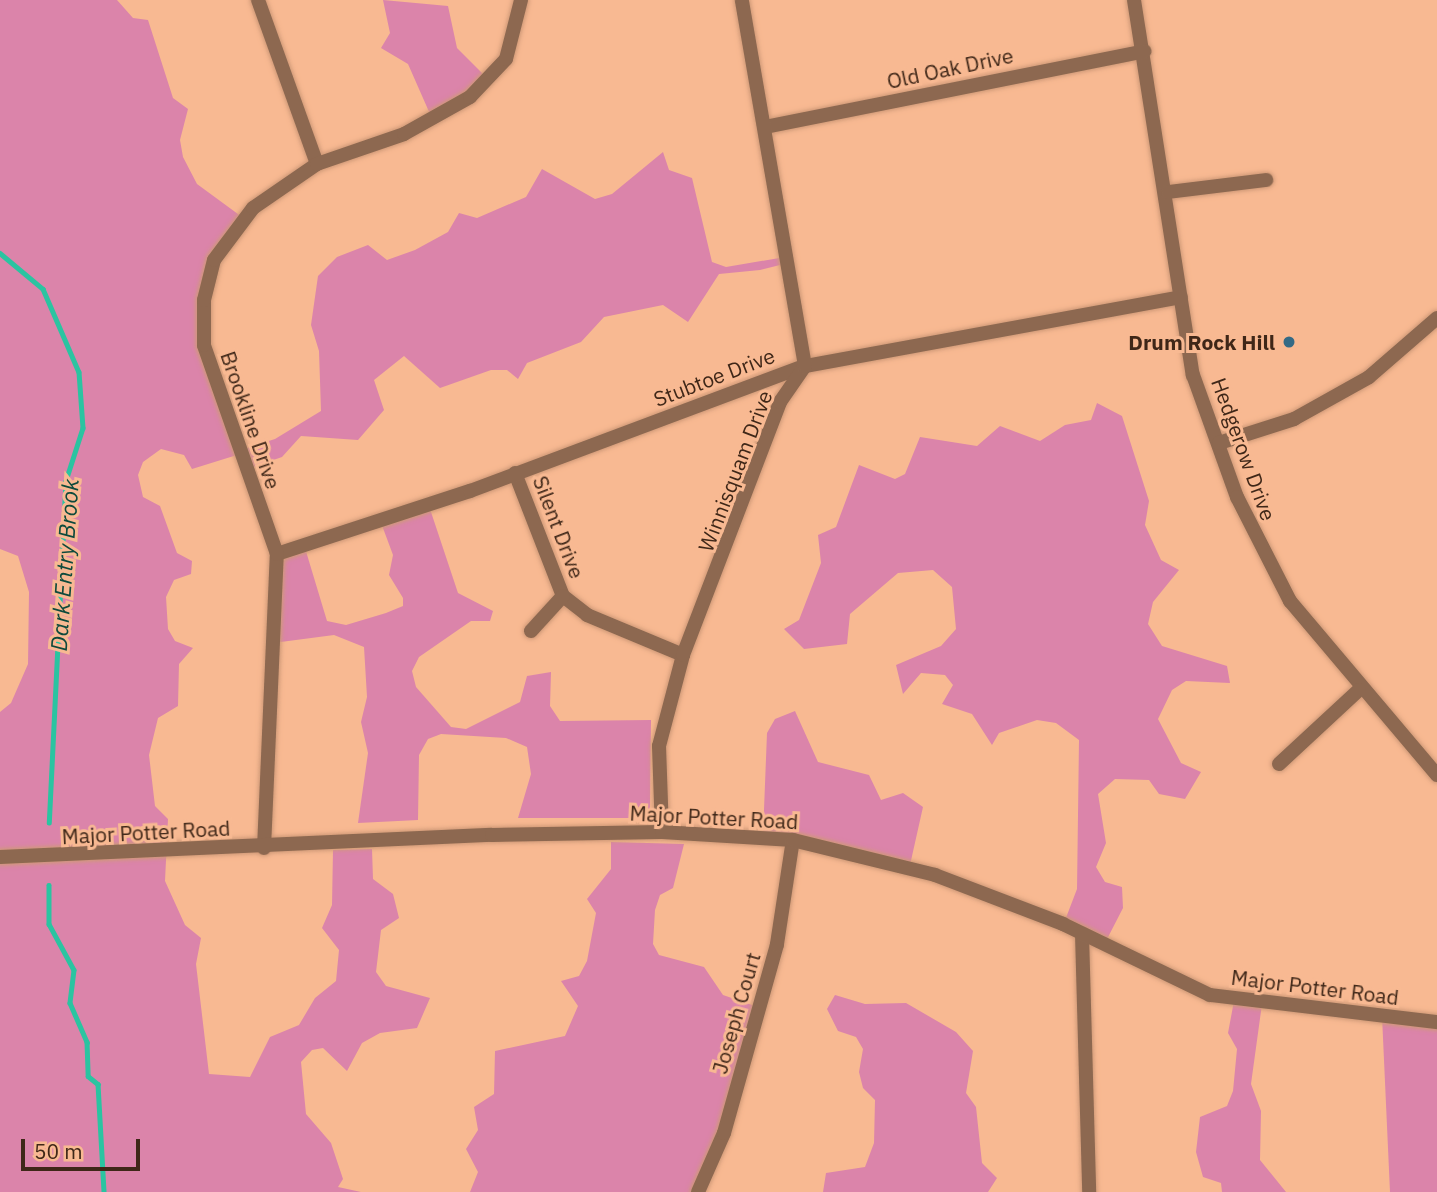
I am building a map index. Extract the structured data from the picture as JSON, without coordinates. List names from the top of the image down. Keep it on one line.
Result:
{"streets":{"street":["Old Oak Drive","Stubtoe Drive","Brookline Drive","Hedgerow Drive","Winnisquam Drive","Silent Drive","Major Potter Road","Joseph Court"]},"crossings":[["Old Oak Drive","Hedgerow Drive"],["Stubtoe Drive","Brookline Drive"],["Stubtoe Drive","Hedgerow Drive"],["Stubtoe Drive","Winnisquam Drive"],["Stubtoe Drive","Silent Drive"],["Brookline Drive","Major Potter Road"],["Winnisquam Drive","Silent Drive"],["Winnisquam Drive","Major Potter Road"],["Major Potter Road","Joseph Court"]],"water":["Dark Entry Brook"],"places":["Drum Rock Hill"],"scale_bar":"50 m"}
